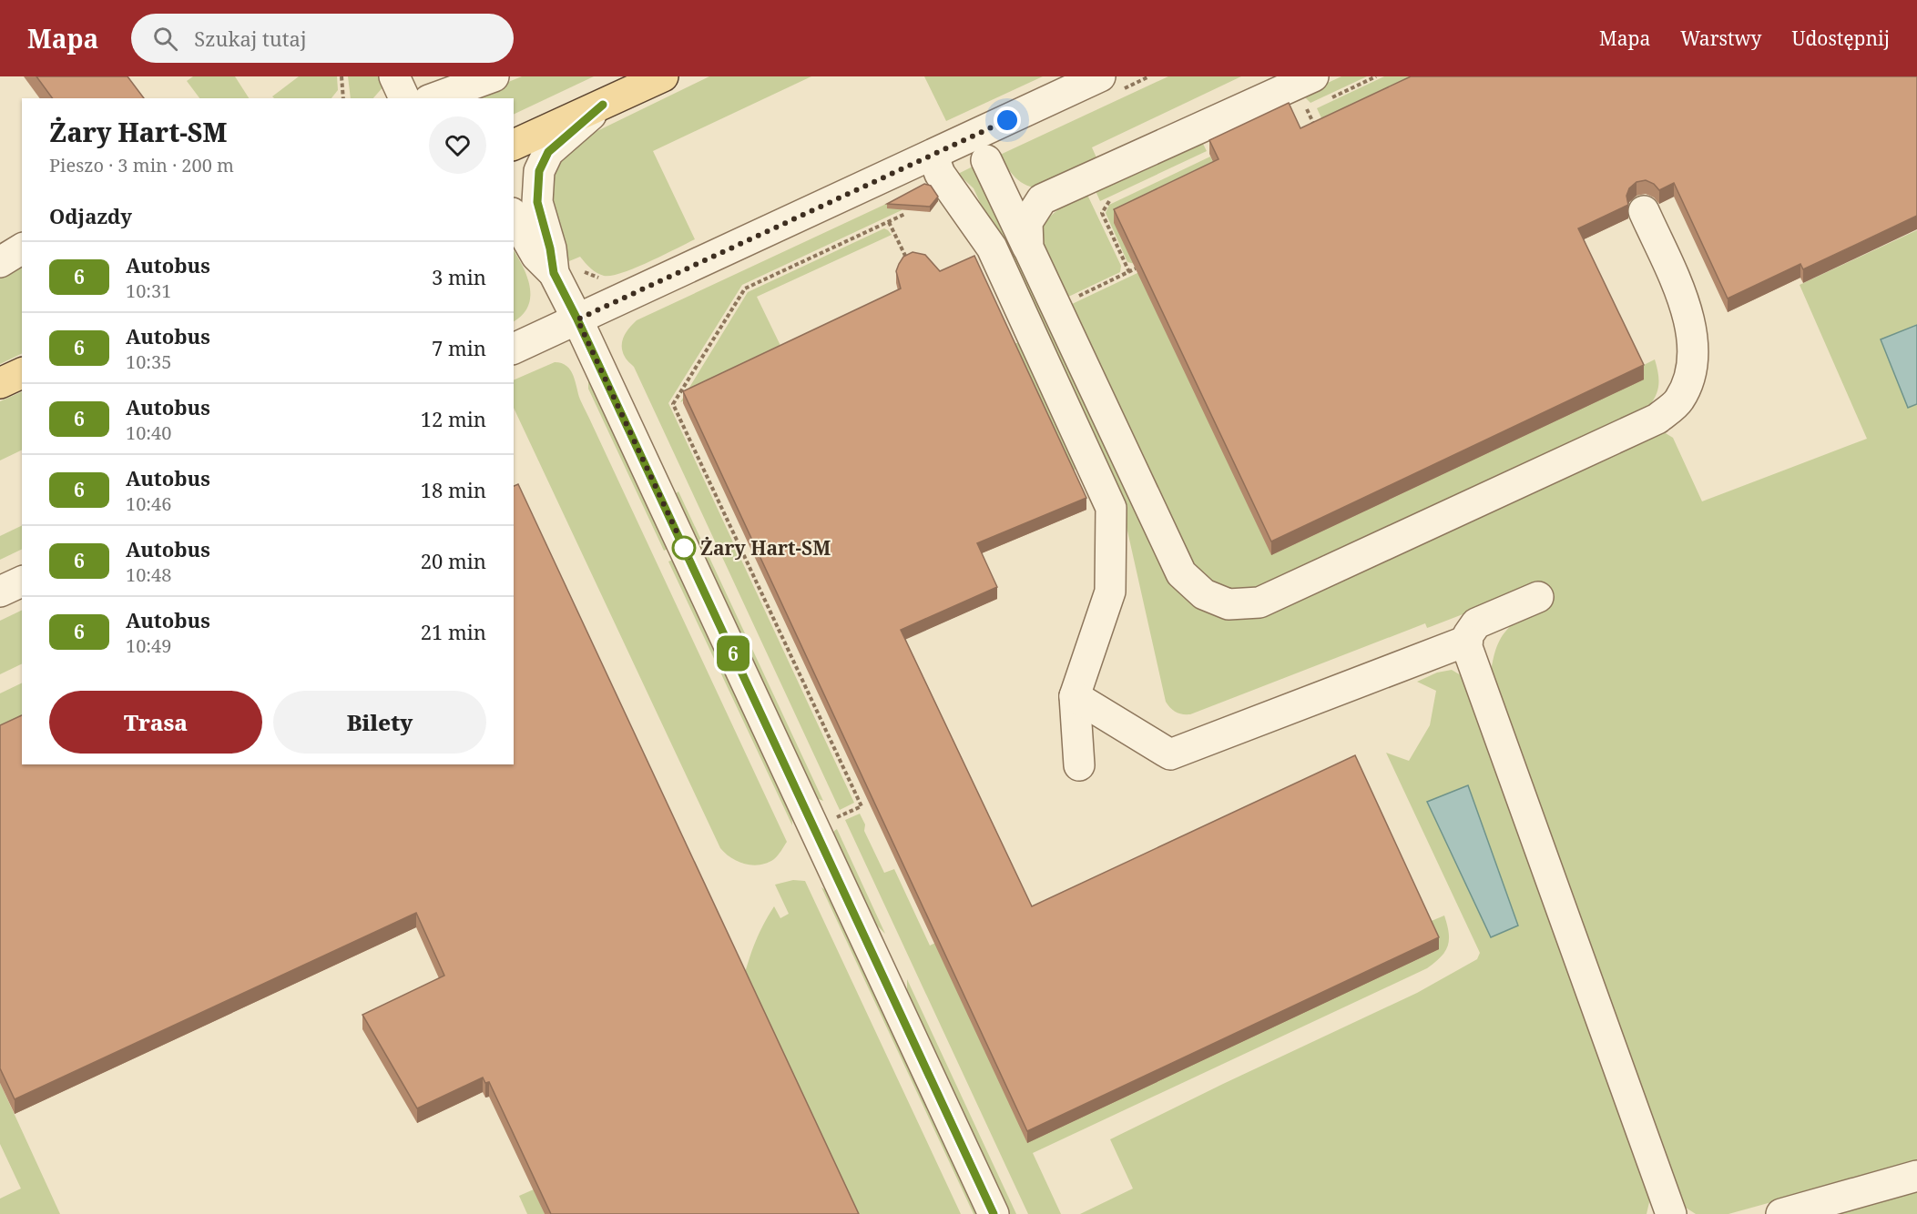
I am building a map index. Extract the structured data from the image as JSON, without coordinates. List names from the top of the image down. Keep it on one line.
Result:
{"places":["Żary Hart-SM"],"lines":["bus line 6"],"page":{"header":"Mapa","search":"Szukaj tutaj","nav":["Mapa","Warstwy","Udostępnij"],"on_map":"6","heading":[["Żary Hart-SM","Pieszo · 3 min · 200 m"],"Odjazdy"],"list":[{"mark":"6","name":"Autobus","note":"10:31","value":"3 min"},{"mark":"6","name":"Autobus","note":"10:35","value":"7 min"},{"mark":"6","name":"Autobus","note":"10:40","value":"12 min"},{"mark":"6","name":"Autobus","note":"10:46","value":"18 min"},{"mark":"6","name":"Autobus","note":"10:48","value":"20 min"},{"mark":"6","name":"Autobus","note":"10:49","value":"21 min"}],"buttons":["Trasa","Bilety"]}}
